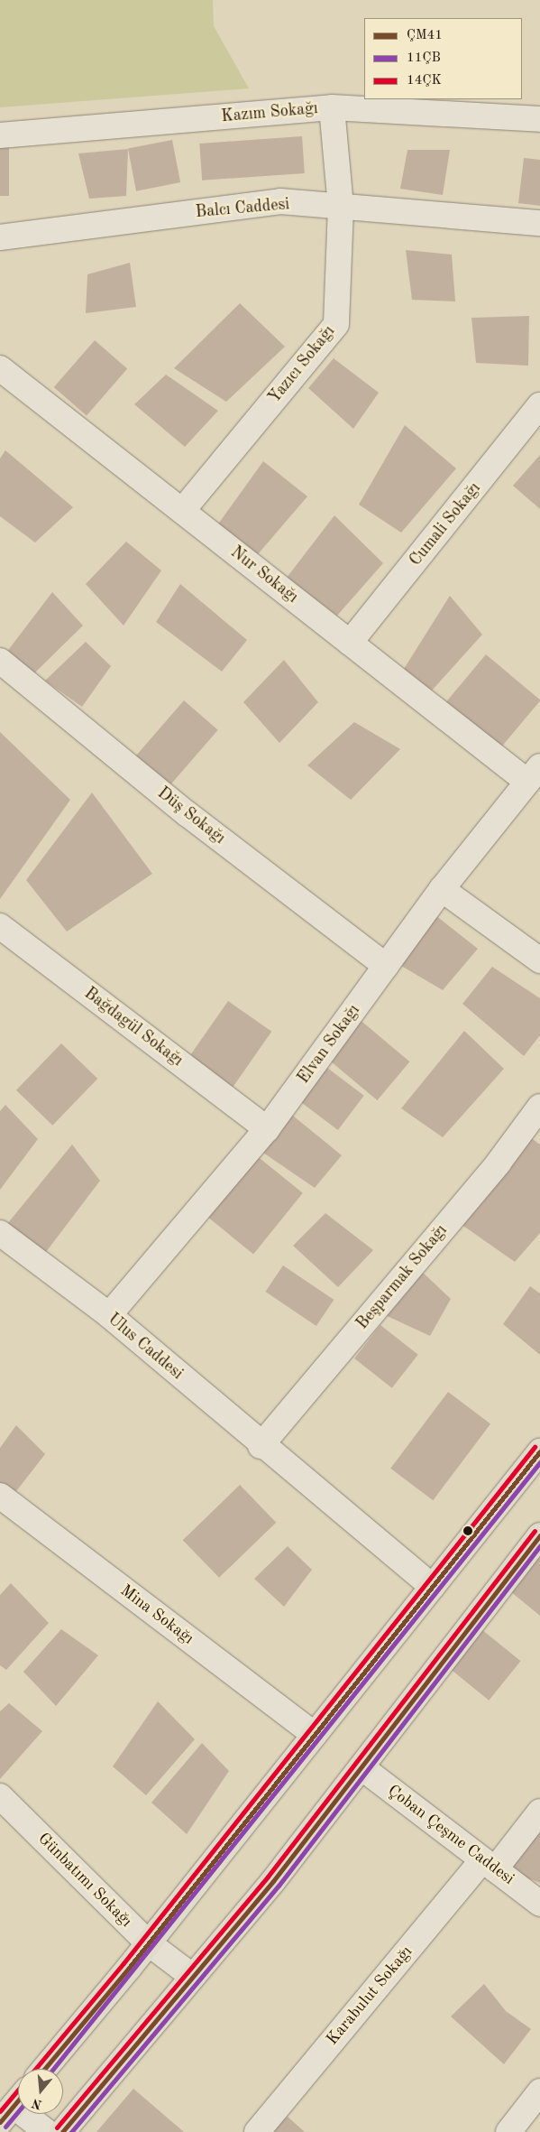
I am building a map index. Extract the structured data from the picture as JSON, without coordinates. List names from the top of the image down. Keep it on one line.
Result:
{"streets":{"street":["Kazım Sokağı","Balcı Caddesi","Yazıcı Sokağı","Cumali Sokağı","Nur Sokağı","Düş Sokağı","Bağdagül Sokağı","Elvan Sokağı","Beşparmak Sokağı","Ulus Caddesi","Mina Sokağı","Çoban Çeşme Caddesi","Günbatımı Sokağı","Karabulut Sokağı"]},"crossings":[["Kazım Sokağı","Yazıcı Sokağı"],["Balcı Caddesi","Yazıcı Sokağı"],["Yazıcı Sokağı","Nur Sokağı"],["Cumali Sokağı","Nur Sokağı"],["Nur Sokağı","Elvan Sokağı"],["Düş Sokağı","Elvan Sokağı"],["Bağdagül Sokağı","Elvan Sokağı"],["Elvan Sokağı","Ulus Caddesi"],["Beşparmak Sokağı","Ulus Caddesi"],["Çoban Çeşme Caddesi","Karabulut Sokağı"]],"lines":["transit line 14ÇK","transit line ÇM41","transit line 11ÇB"],"legend":["ÇM41","11ÇB","14ÇK"],"north":"bottom"}
